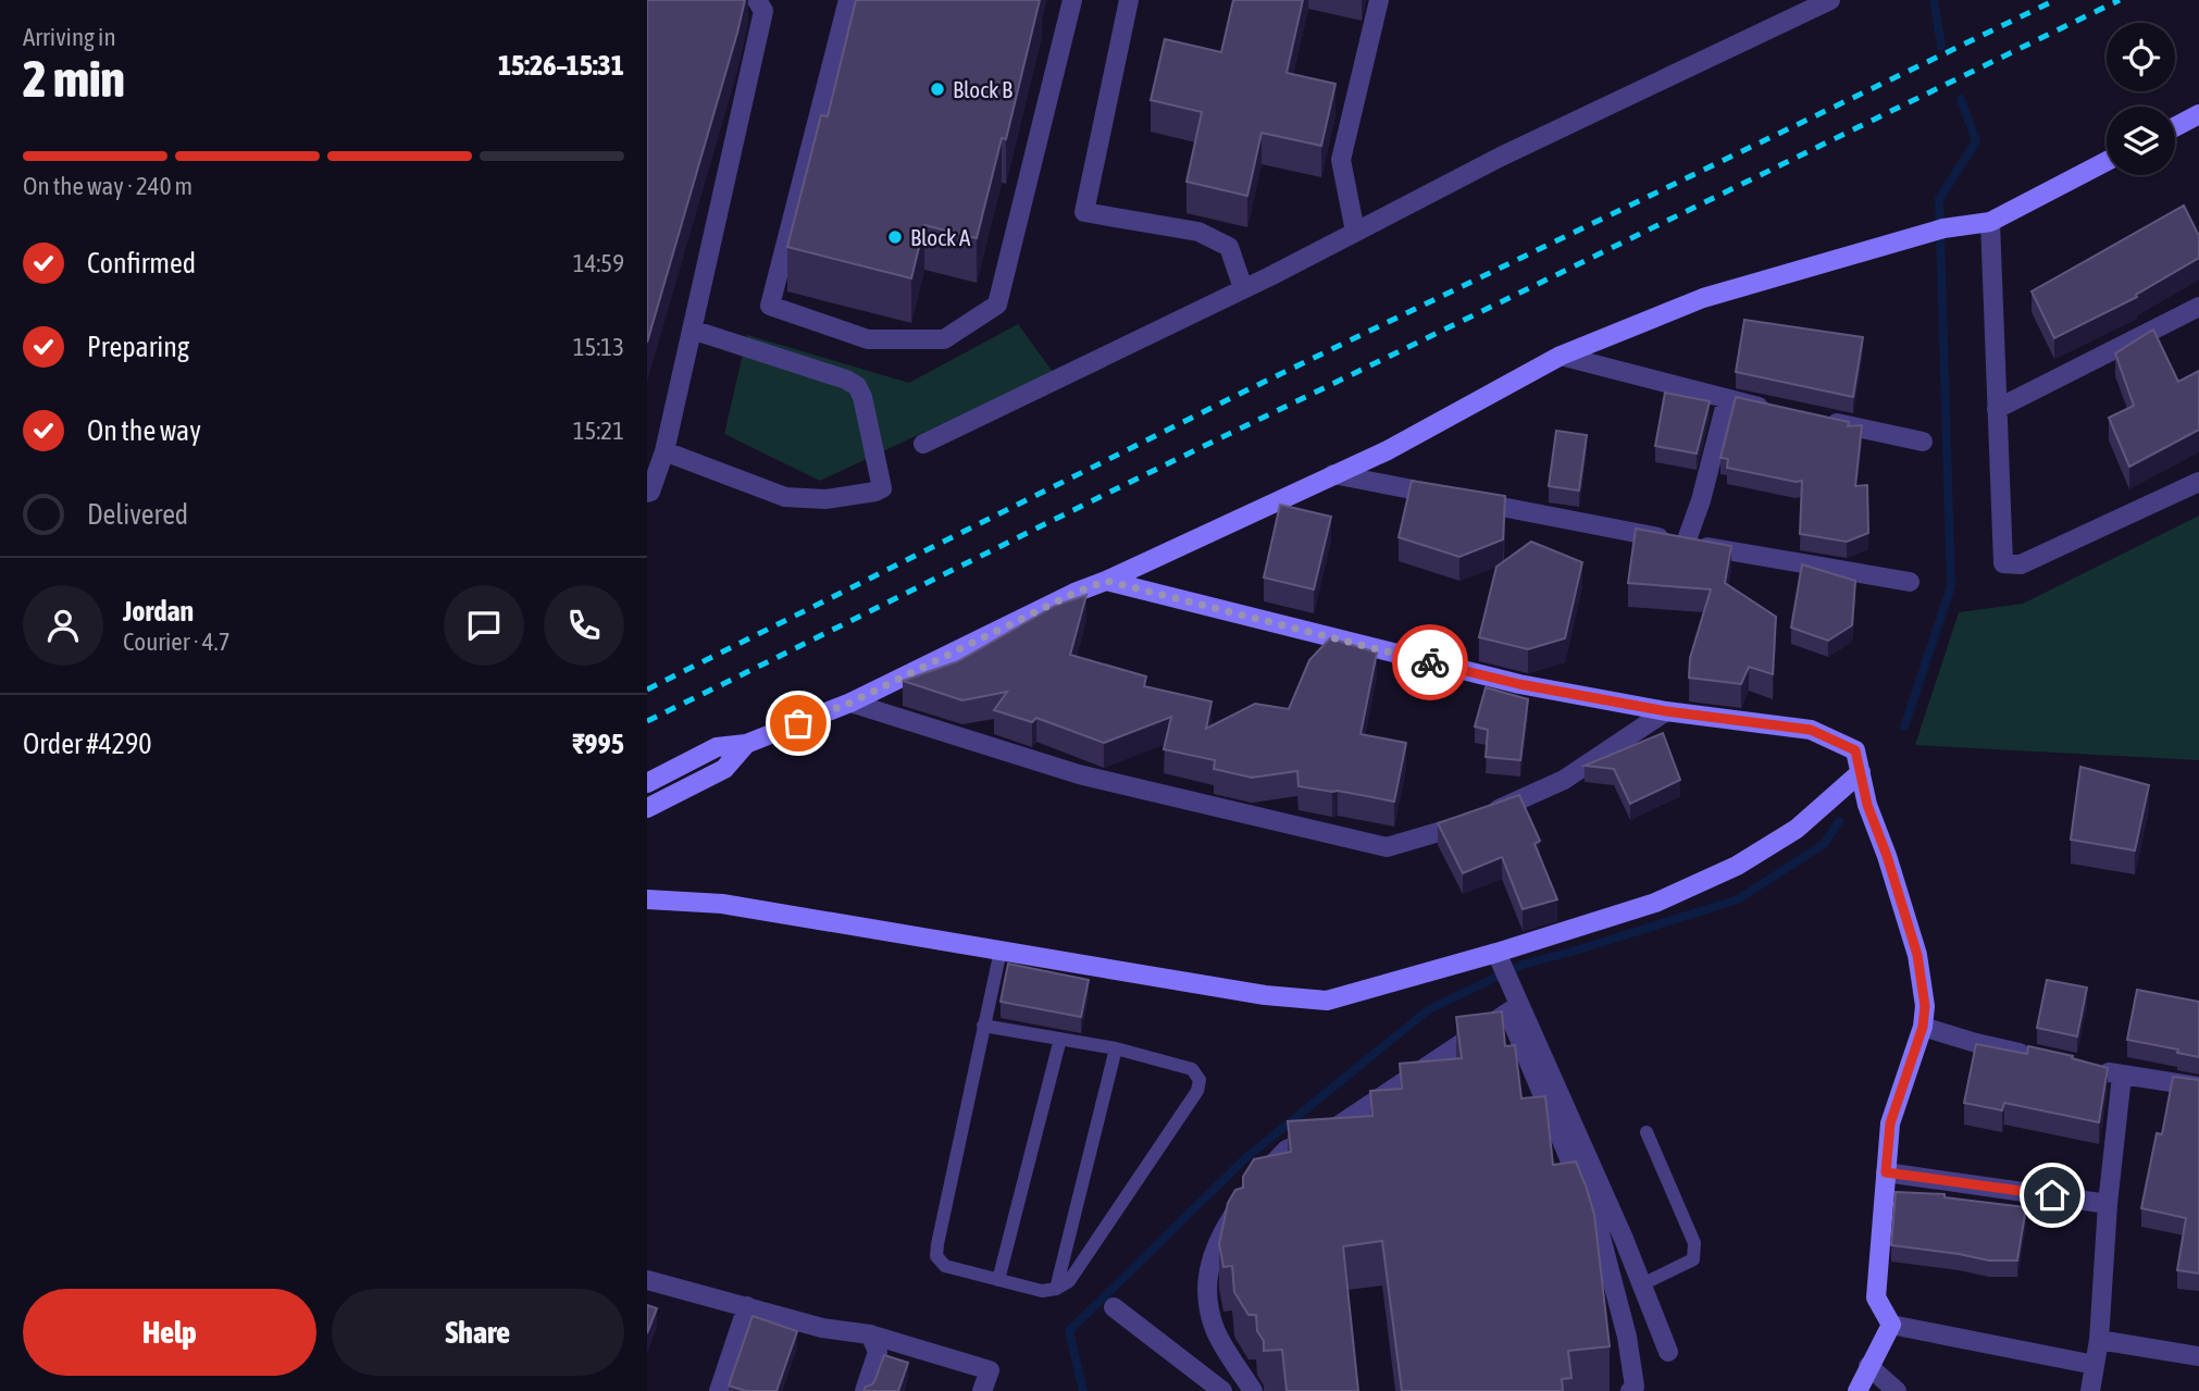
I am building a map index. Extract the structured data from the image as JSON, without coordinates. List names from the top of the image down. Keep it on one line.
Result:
{"places":["Block B","Block A"],"page":{"heading":["2 min","Arriving in","15:26–15:31"],"panel":["Jordan","Courier · 4.7","Order #4290","₹995"],"bar":"On the way · 240 m","list":[["Confirmed","14:59"],["Preparing","15:13"],["On the way","15:21"],"Delivered"],"buttons":["Help","Share"]}}
